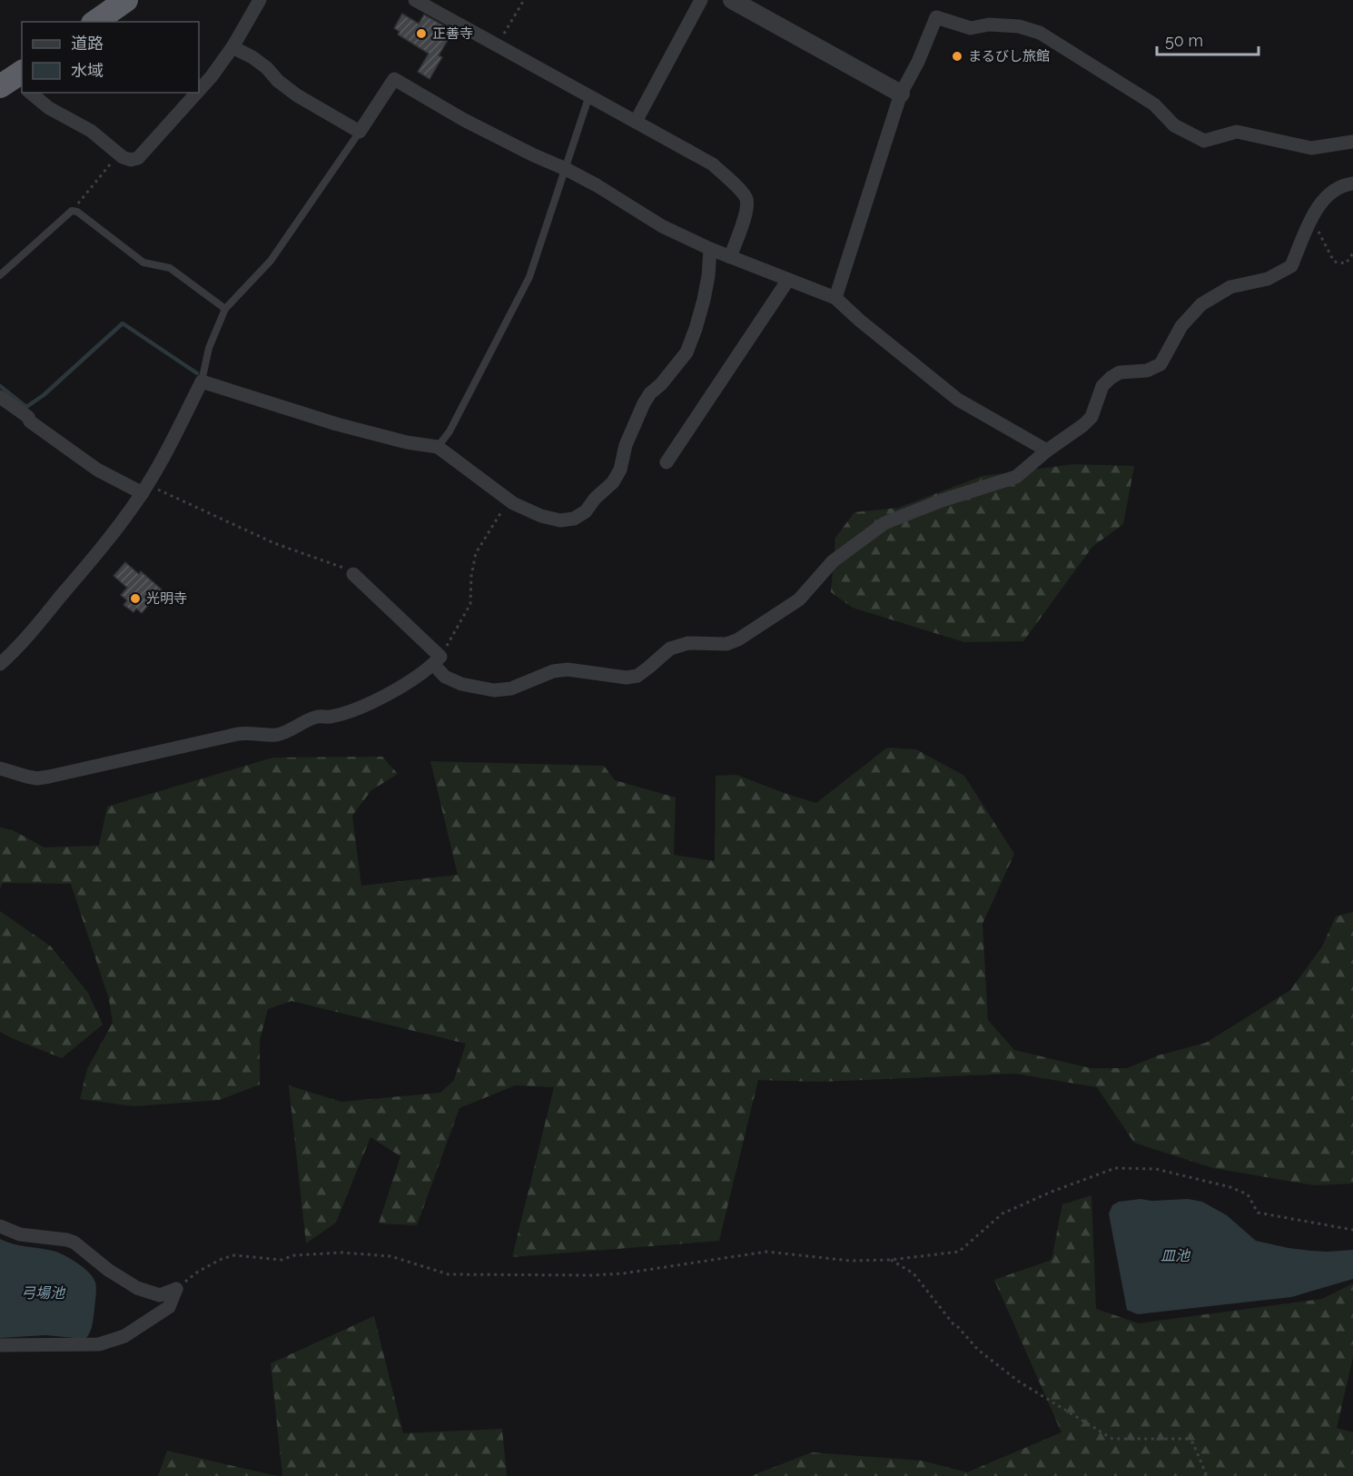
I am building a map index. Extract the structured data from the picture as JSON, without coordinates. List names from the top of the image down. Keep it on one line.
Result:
{"water":["皿池","弓場池"],"places":["正善寺","まるびし旅館","光明寺"],"legend":["道路","水域"],"scale_bar":"50 m"}
